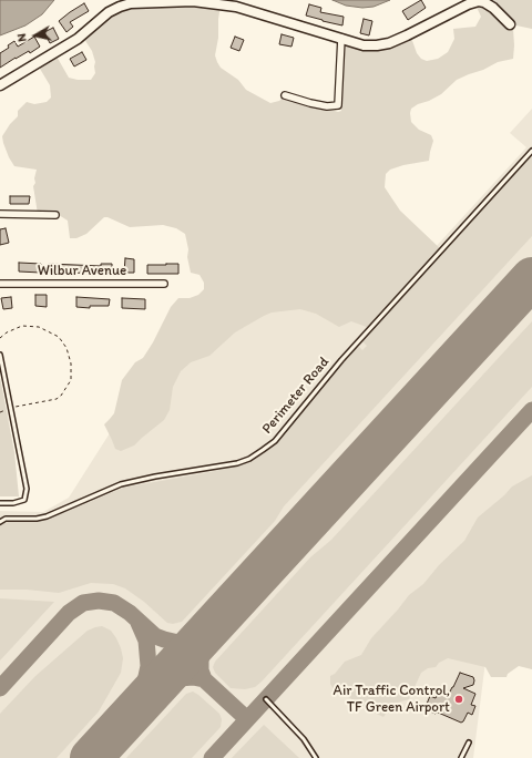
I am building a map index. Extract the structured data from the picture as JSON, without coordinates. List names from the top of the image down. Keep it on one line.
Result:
{"streets":{"street":["Wilbur Avenue"],"lane":["Perimeter Road"]},"places":["Air Traffic Control, TF Green Airport"],"north":"left"}
